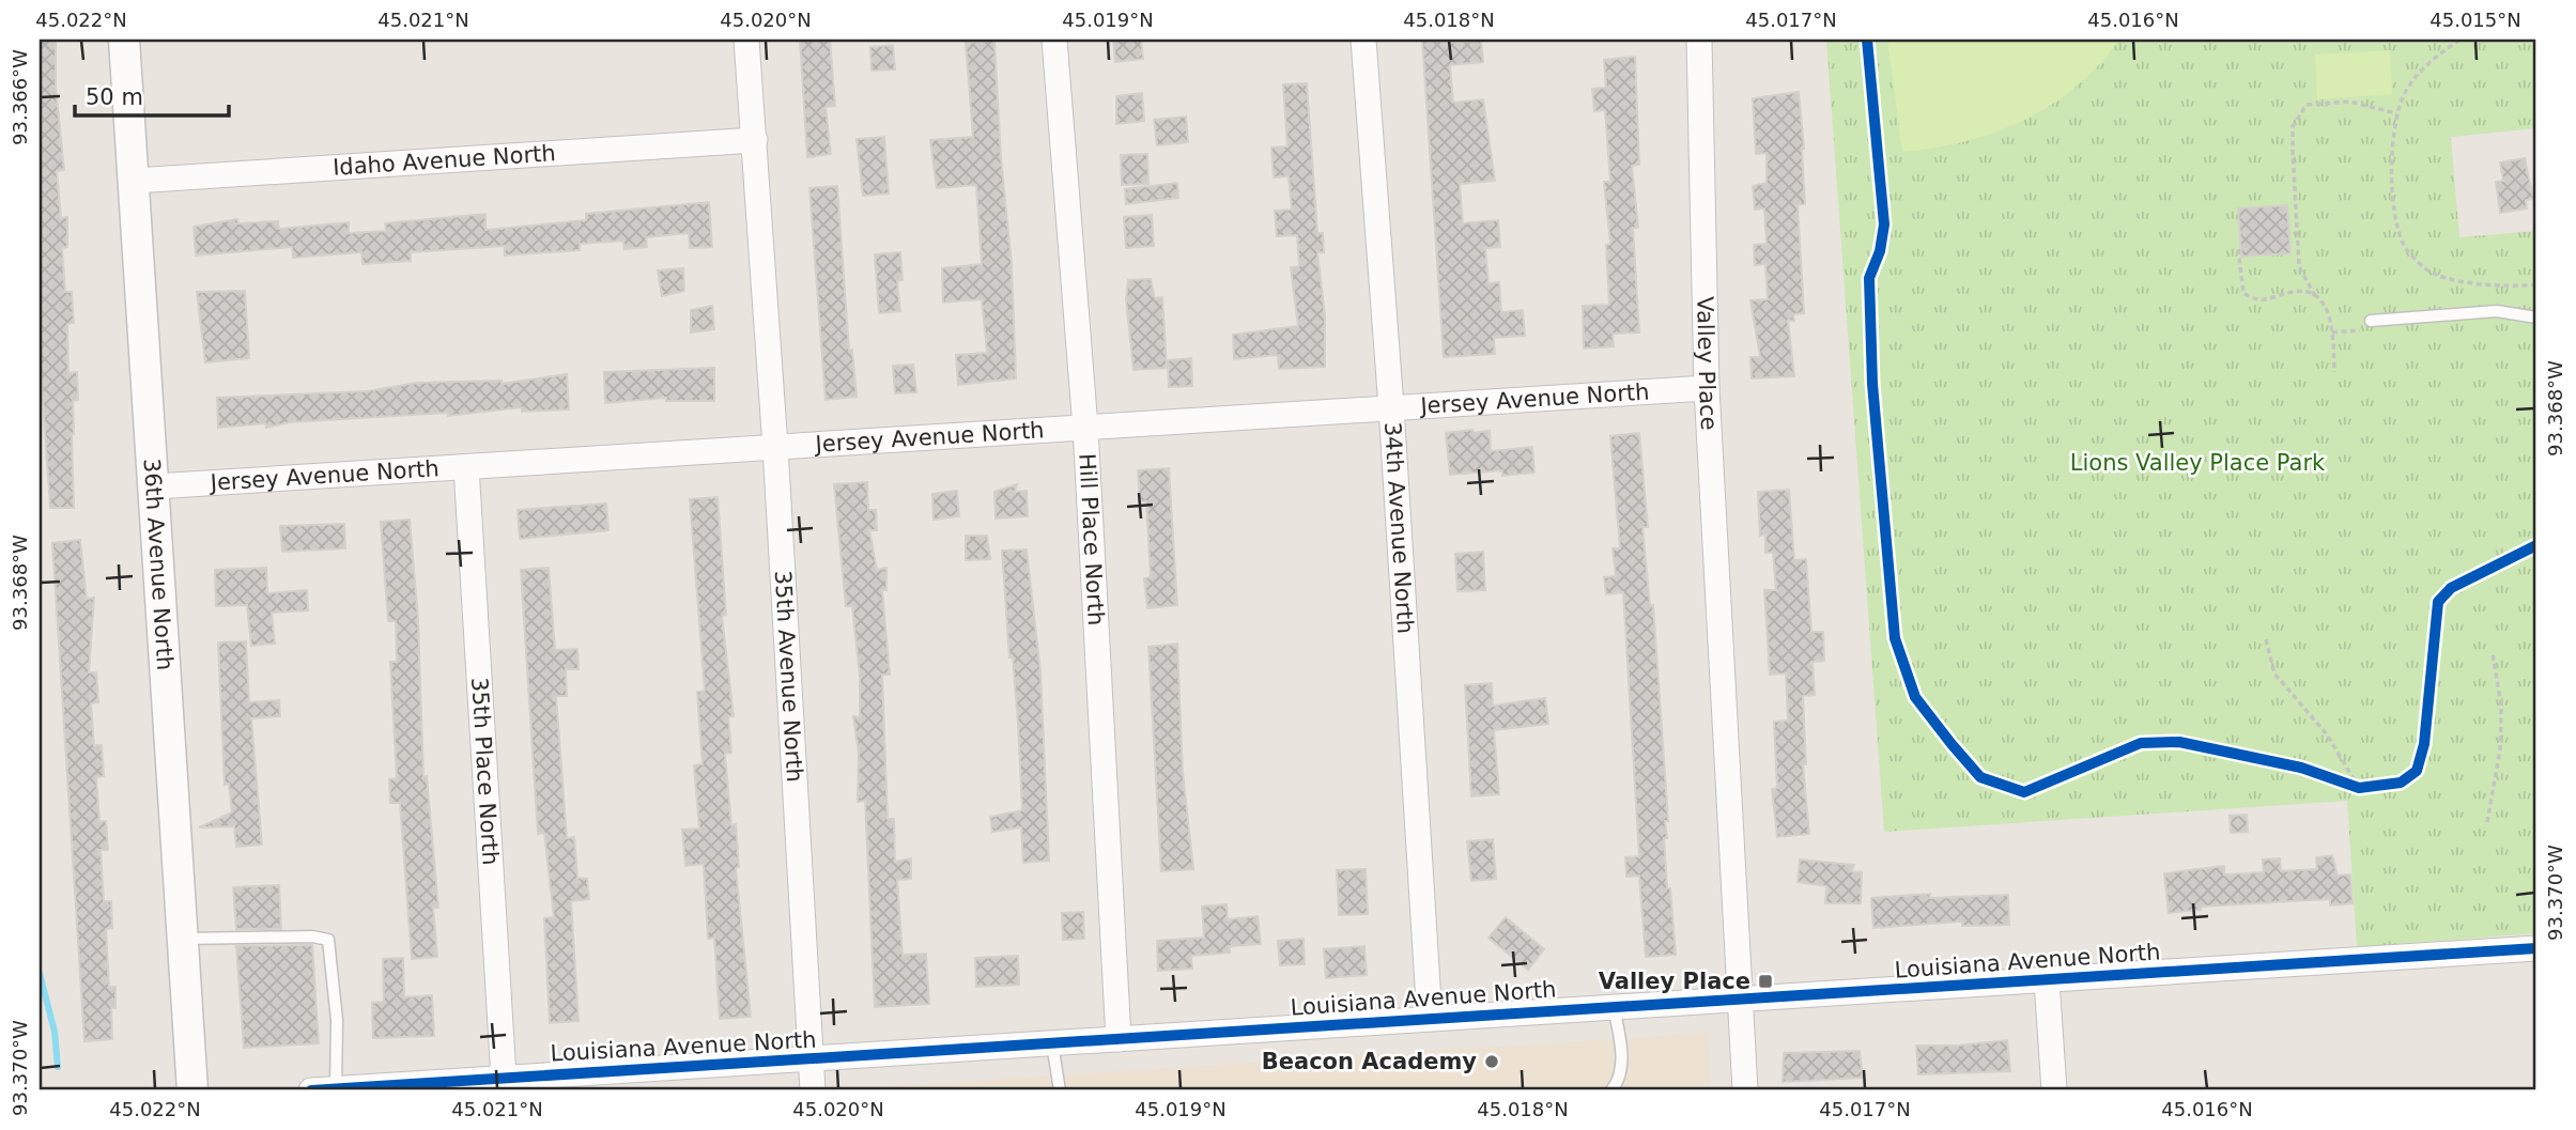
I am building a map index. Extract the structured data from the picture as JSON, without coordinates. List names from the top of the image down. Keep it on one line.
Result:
{"streets":{"street":["Idaho Avenue North","Valley Place","Jersey Avenue North","34th Avenue North","Hill Place North","36th Avenue North","35th Avenue North","35th Place North","Louisiana Avenue North"]},"crossings":[["Idaho Avenue North","36th Avenue North"],["Idaho Avenue North","35th Avenue North"],["Valley Place","Jersey Avenue North"],["Valley Place","Louisiana Avenue North"],["Jersey Avenue North","34th Avenue North"],["Jersey Avenue North","Hill Place North"],["Jersey Avenue North","36th Avenue North"],["Jersey Avenue North","35th Avenue North"],["Jersey Avenue North","35th Place North"],["34th Avenue North","Louisiana Avenue North"],["Hill Place North","Louisiana Avenue North"],["35th Avenue North","Louisiana Avenue North"],["35th Place North","Louisiana Avenue North"]],"parks":["Lions Valley Place Park"],"places":{"transit":["Valley Place"],"other":["Beacon Academy"]},"scale_bar":"50 m","coordinates":["45.022°N","45.021°N","45.020°N","45.019°N","45.018°N","45.017°N","45.016°N","45.015°N","93.366°W","93.368°W","93.370°W"]}
